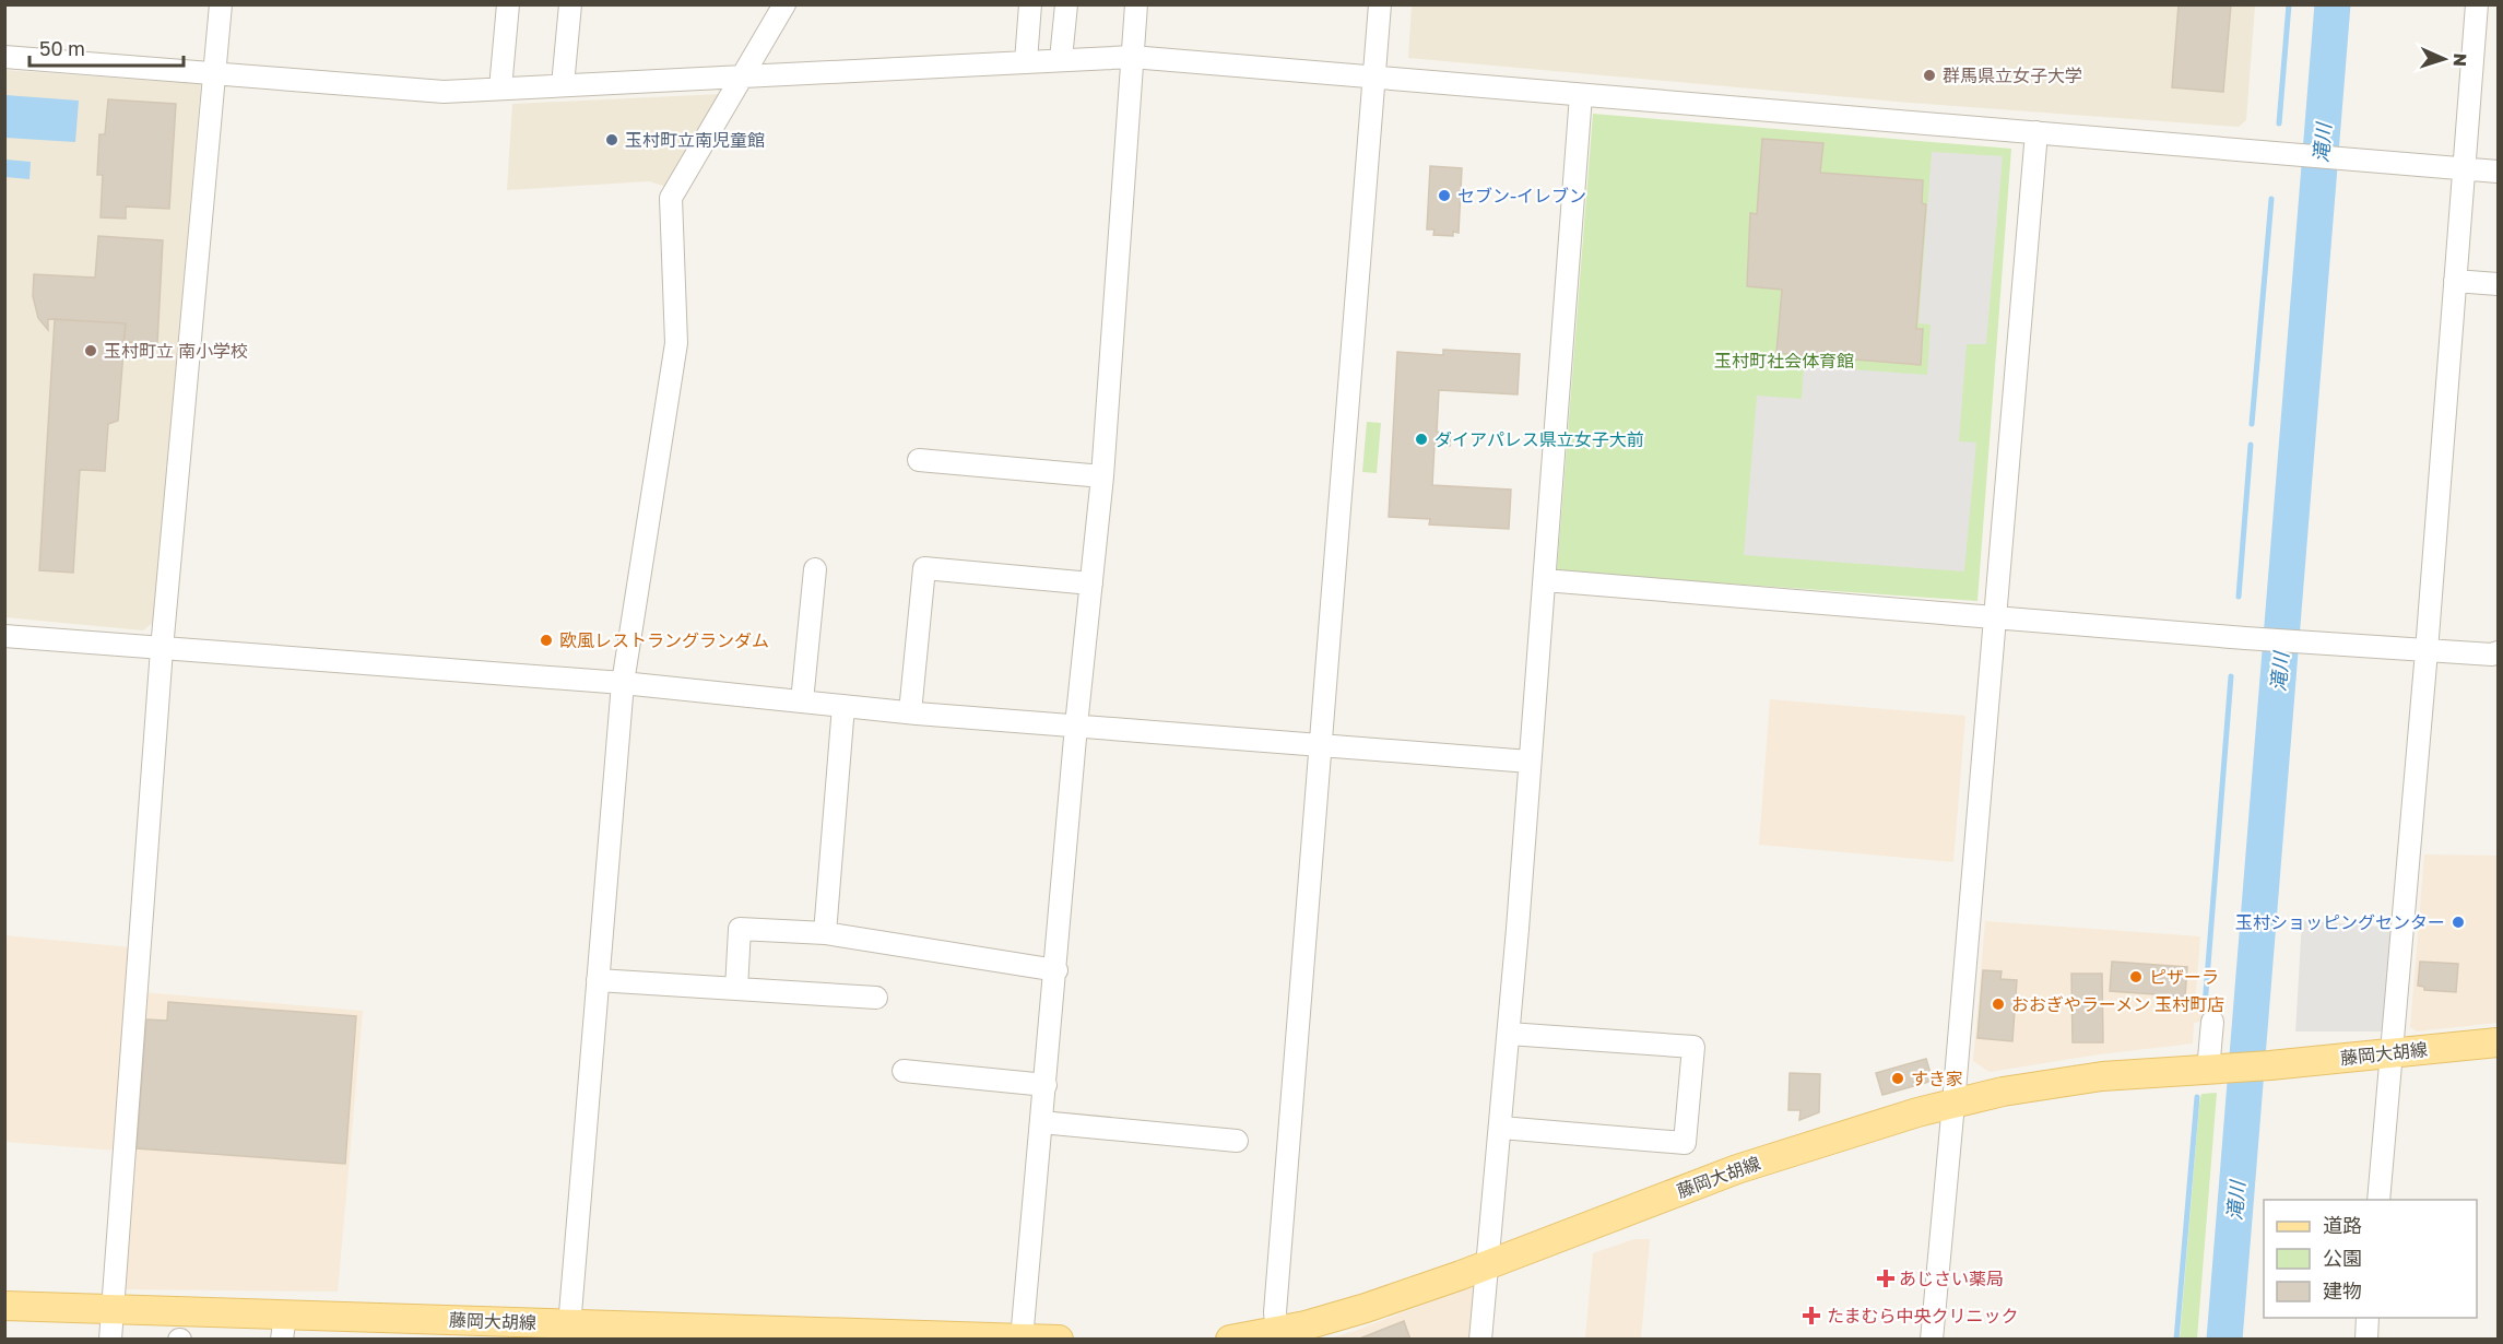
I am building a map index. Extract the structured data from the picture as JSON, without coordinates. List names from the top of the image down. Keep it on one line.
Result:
{"streets":{"main road":["藤岡大胡線"]},"water":["滝川"],"parks":["玉村町社会体育館"],"places":{"other":["群馬県立女子大学","玉村町立南児童館","セブン-イレブン","玉村町立 南小学校","ダイアパレス県立女子大前","欧風レストラングランダム","玉村ショッピングセンター","ピザーラ","おおぎやラーメン 玉村町店","すき家"],"health":["あじさい薬局","たまむら中央クリニック"]},"legend":["道路","公園","建物"],"scale_bar":"50 m","north":"right"}
